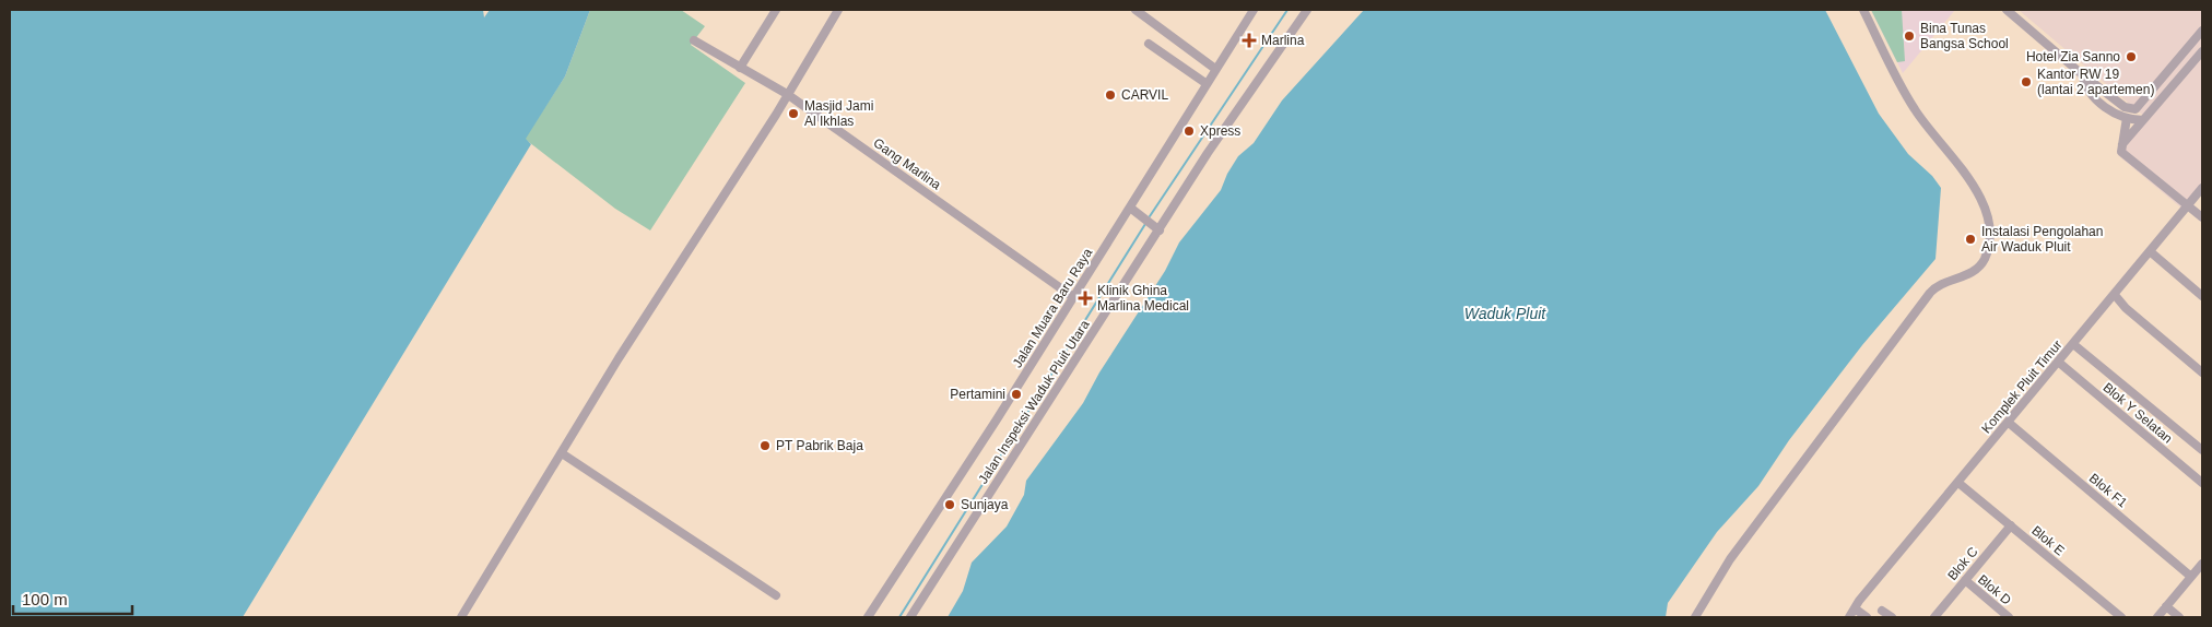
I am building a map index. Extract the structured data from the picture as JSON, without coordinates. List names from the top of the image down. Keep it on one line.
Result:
{"streets":{"street":["Gang Marlina","Jalan Muara Baru Raya","Komplek Pluit Timur","Jalan Inspeksi Waduk Pluit Utara","Blok Y Selatan","Blok F1","Blok E","Blok C","Blok D"]},"crossings":[["Gang Marlina","Jalan Muara Baru Raya"],["Komplek Pluit Timur","Blok Y Selatan"],["Komplek Pluit Timur","Blok F1"],["Komplek Pluit Timur","Blok E"],["Blok E","Blok C"],["Blok C","Blok D"]],"water":["Waduk Pluit"],"places":{"other":["Bina Tunas Bangsa School","Hotel Zia Sanno","Kantor RW 19 (lantai 2 apartemen)","CARVIL","Masjid Jami Al Ikhlas","Xpress","Instalasi Pengolahan Air Waduk Pluit","Pertamini","PT Pabrik Baja","Sunjaya"],"health":["Marlina","Klinik Ghina Marlina Medical"]},"scale_bar":"100 m"}
